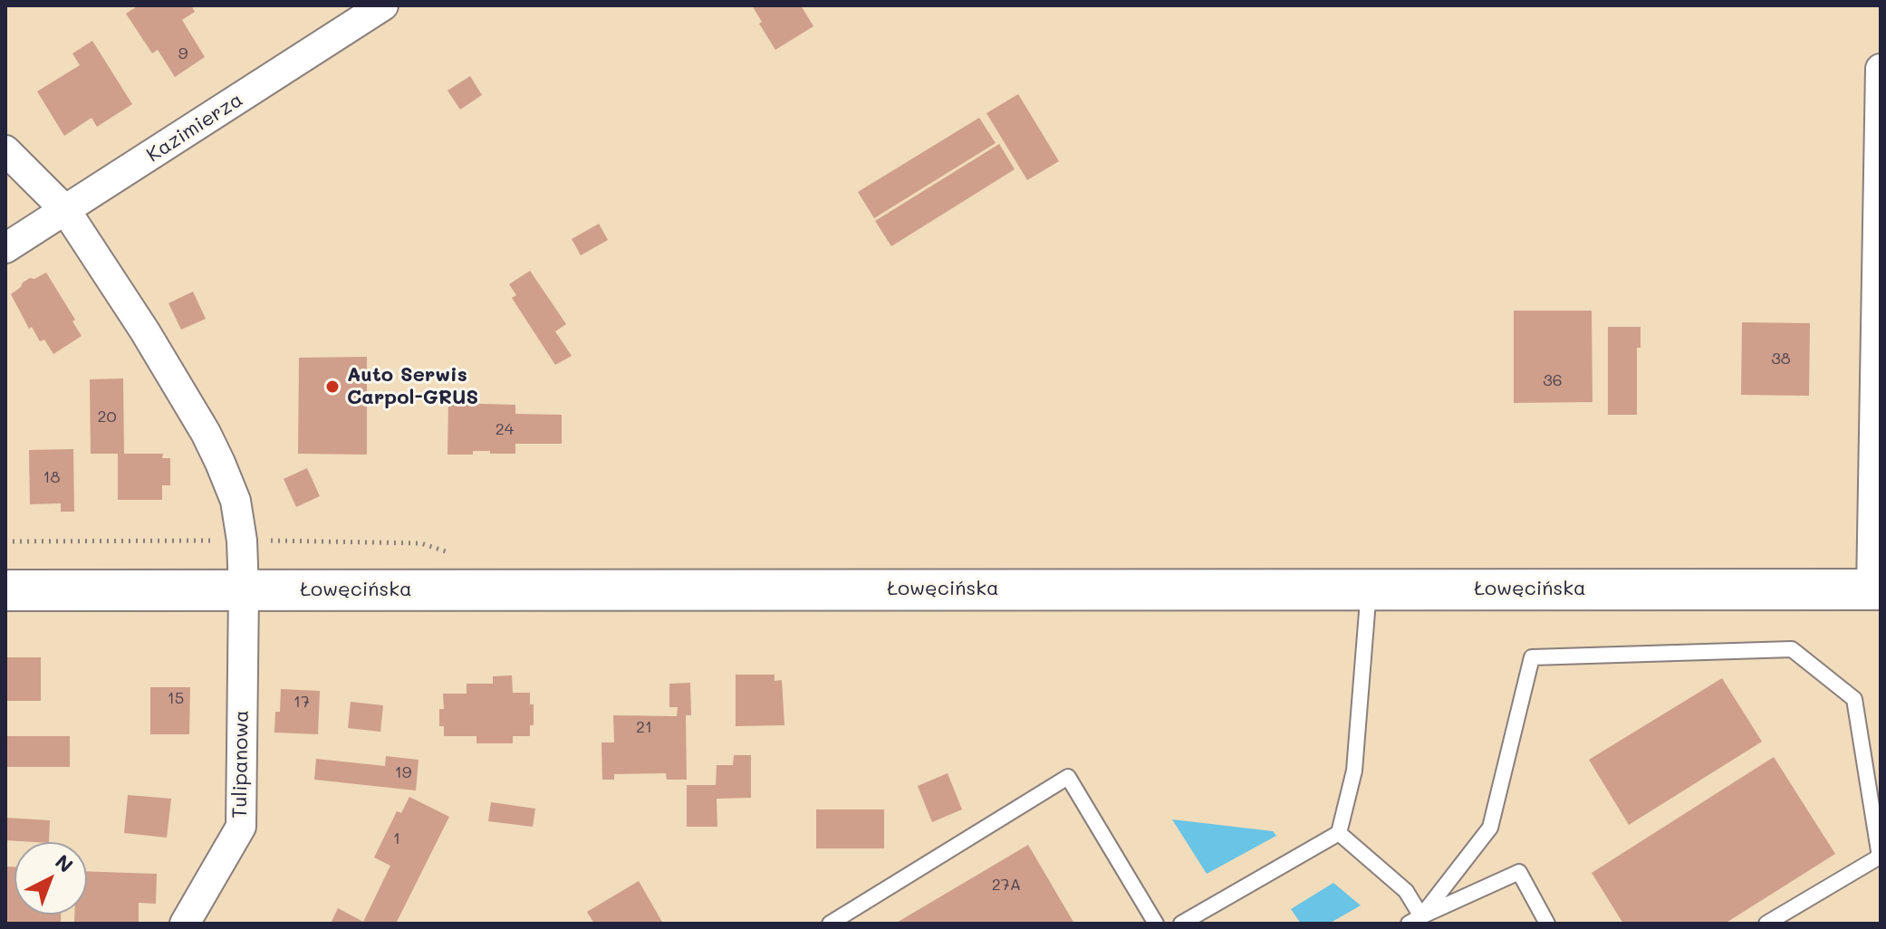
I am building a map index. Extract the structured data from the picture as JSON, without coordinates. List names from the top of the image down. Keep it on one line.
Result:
{"streets":{"street":["Kazimierza","Łowęcińska","Tulipanowa"]},"crossings":[["Kazimierza","Tulipanowa"],["Łowęcińska","Tulipanowa"]],"places":["Auto Serwis Carpol-GRUS"],"house_numbers":["9","38","36","20","24","18","15","17","21","19","1","27A"],"north":"top right"}
